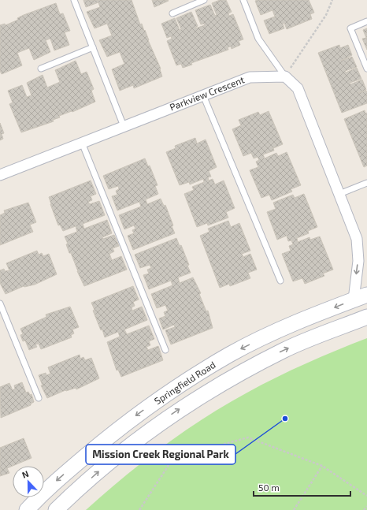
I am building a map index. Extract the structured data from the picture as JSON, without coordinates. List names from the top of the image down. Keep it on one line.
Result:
{"streets":{"main road":["Springfield Road"],"street":["Parkview Crescent"]},"places":["Mission Creek Regional Park"],"scale_bar":"50 m","north":"top"}
